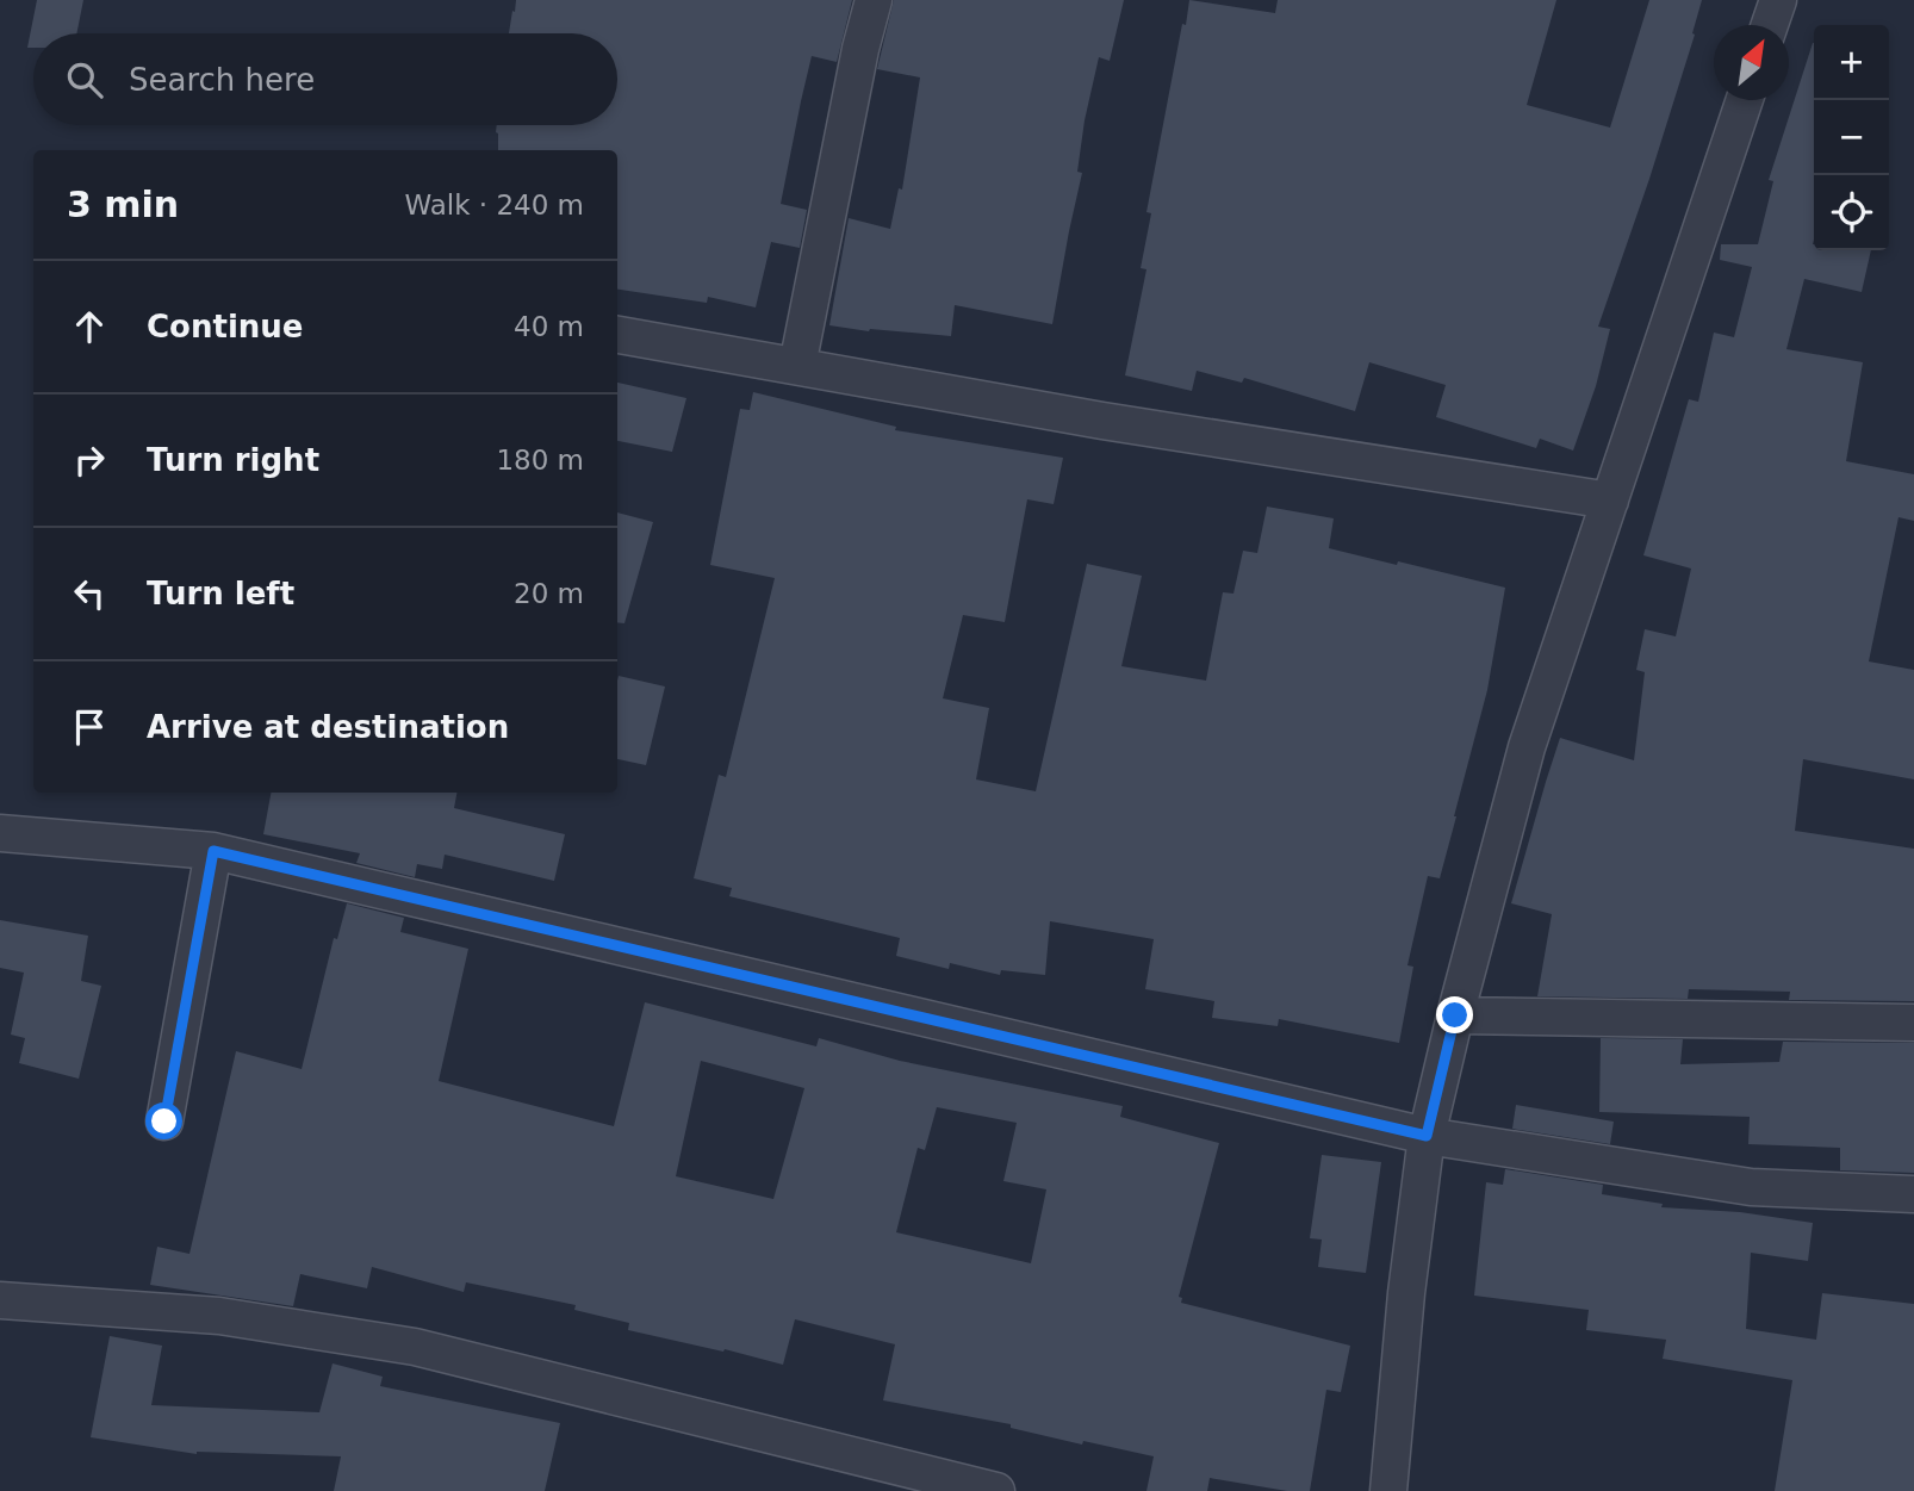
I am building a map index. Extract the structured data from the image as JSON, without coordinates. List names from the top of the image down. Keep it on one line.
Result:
{"north":"top right","page":{"map_buttons":["+","−"],"search":"Search here","heading":["3 min","Walk · 240 m"],"list":[["Continue","40 m"],["Turn right","180 m"],["Turn left","20 m"],"Arrive at destination"]}}
